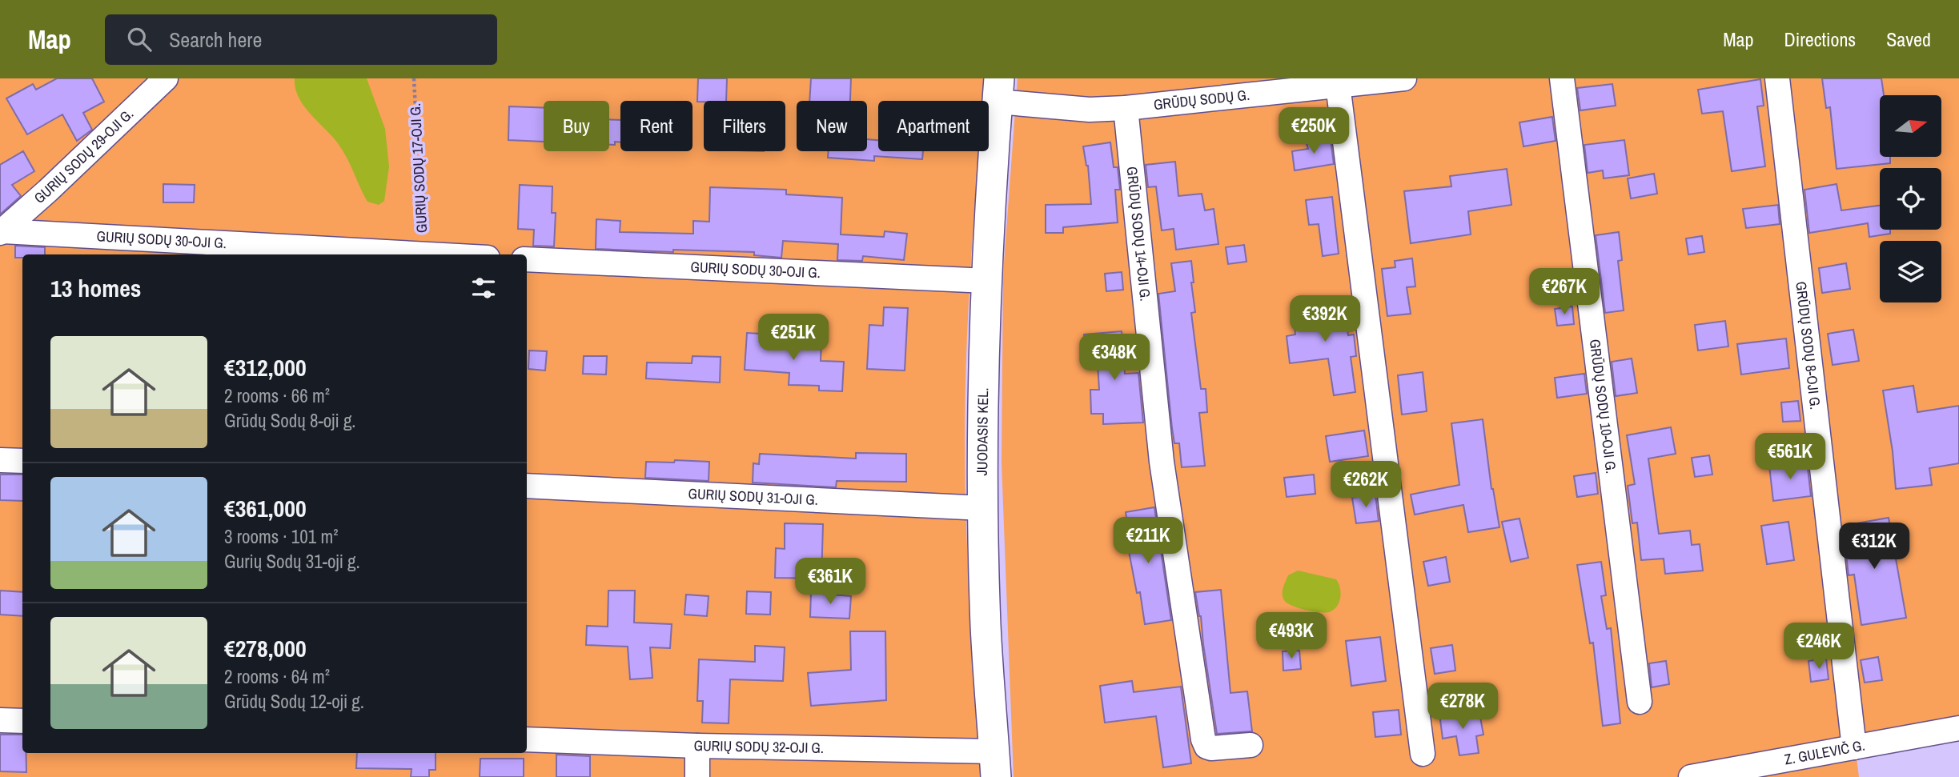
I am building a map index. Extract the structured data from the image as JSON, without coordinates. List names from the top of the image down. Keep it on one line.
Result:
{"streets":{"main road":["JUODASIS KEL."],"street":["GRŪDŲ SODŲ G.","GURIŲ SODŲ 29-OJI G.","GRŪDŲ SODŲ 14-OJI G.","GURIŲ SODŲ 30-OJI G.","GRŪDŲ SODŲ 8-OJI G.","GRŪDŲ SODŲ 10-OJI G.","GURIŲ SODŲ 31-OJI G.","GURIŲ SODŲ 32-OJI G.","Z. GULEVIČ G."],"path":["GURIŲ SODŲ 17-OJI G."]},"crossings":[["GRŪDŲ SODŲ G.","GRŪDŲ SODŲ 14-OJI G."],["GRŪDŲ SODŲ G.","JUODASIS KEL."],["GURIŲ SODŲ 29-OJI G.","GURIŲ SODŲ 30-OJI G."],["GURIŲ SODŲ 30-OJI G.","JUODASIS KEL."],["GRŪDŲ SODŲ 8-OJI G.","Z. GULEVIČ G."],["JUODASIS KEL.","GURIŲ SODŲ 31-OJI G."],["JUODASIS KEL.","GURIŲ SODŲ 32-OJI G."]],"north":"right","page":{"header":"Map","search":"Search here","nav":["Map","Directions","Saved"],"chip":["Buy","Rent","Filters","New","Apartment"],"price":["€250K","€267K","€392K","€251K","€348K","€561K","€262K","€211K","€312K","€361K","€493K","€246K","€278K"],"heading":"13 homes","list":[{"name":"€312,000","note":"2 rooms · 66 m² · Grūdų Sodų 8-oji g."},{"name":"€361,000","note":"3 rooms · 101 m² · Gurių Sodų 31-oji g."},{"name":"€278,000","note":"2 rooms · 64 m² · Grūdų Sodų 12-oji g."}]}}
